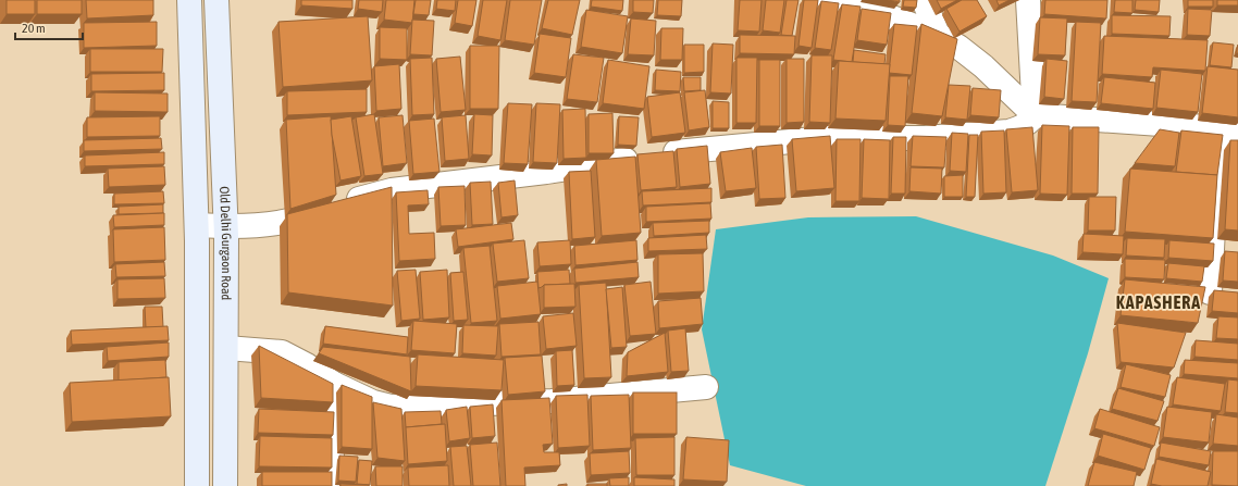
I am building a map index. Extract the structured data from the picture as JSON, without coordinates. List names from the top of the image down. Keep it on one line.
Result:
{"streets":{"main road":["Old Delhi Gurgaon Road"]},"districts":["KAPASHERA"],"scale_bar":"20 m"}
